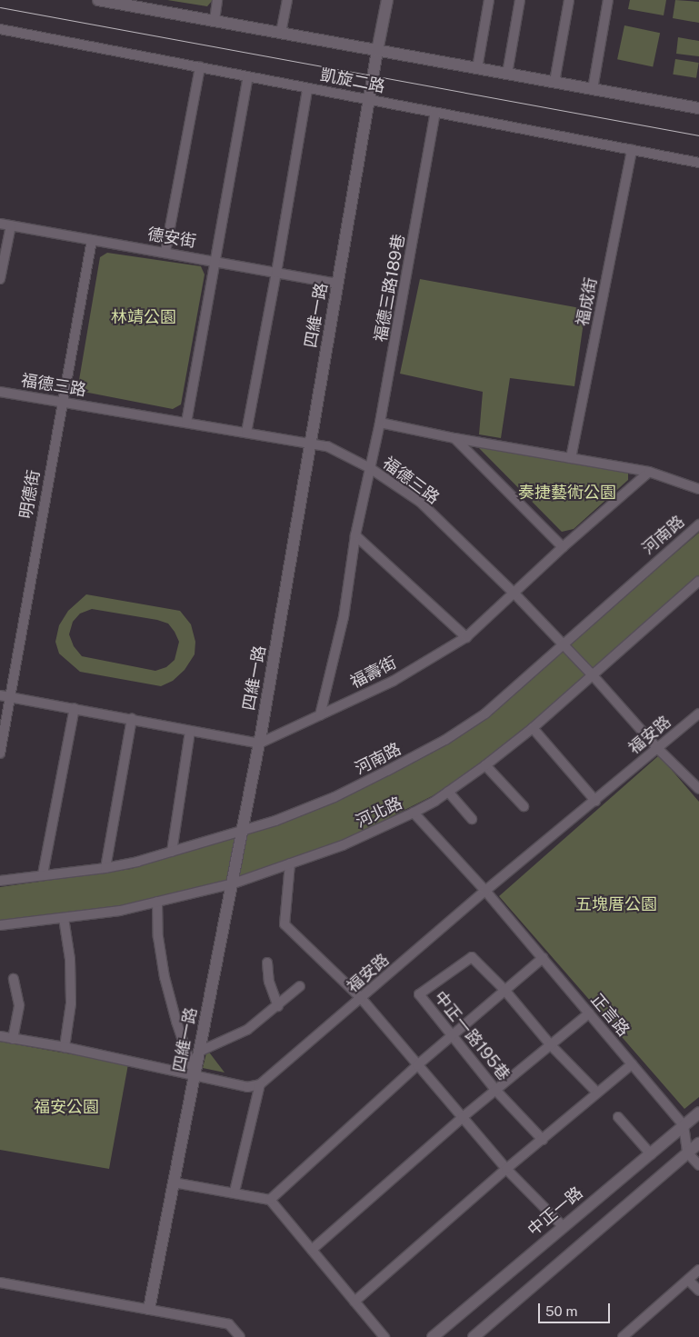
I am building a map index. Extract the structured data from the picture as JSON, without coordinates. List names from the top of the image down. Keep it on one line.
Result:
{"streets":{"street":["凱旋二路","德安街","福德三路189巷","福成街","四維一路","福德三路","明德街","河南路","福壽街","福安路","河北路","正言路","中正一路195巷","中正一路"]},"crossings":[["凱旋二路","福德三路189巷"],["凱旋二路","福成街"],["凱旋二路","四維一路"],["德安街","四維一路"],["德安街","明德街"],["福德三路189巷","福德三路"],["福德三路189巷","福壽街"],["四維一路","福德三路"],["四維一路","河南路"],["四維一路","福壽街"],["四維一路","河北路"],["福德三路","明德街"],["福德三路","河南路"],["福德三路","福壽街"],["福德三路","福安路"],["福德三路","河北路"],["福安路","正言路"],["河北路","正言路"],["正言路","中正一路"]],"parks":["林靖公園","奏捷藝術公園","五塊厝公園","福安公園"],"scale_bar":"50 m"}
